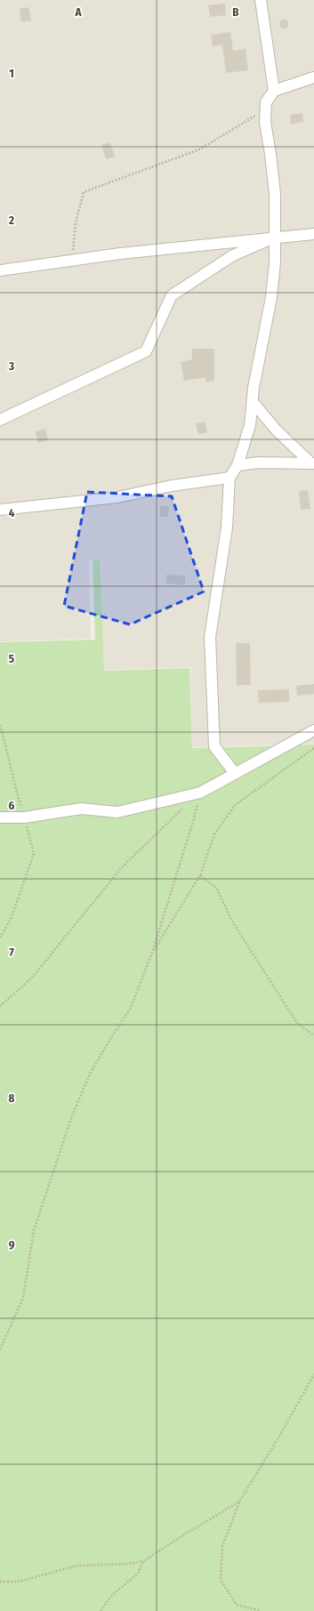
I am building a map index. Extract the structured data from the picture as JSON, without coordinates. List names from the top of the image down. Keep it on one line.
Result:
{"grid":{"columns":["A","B"],"rows":["1","2","3","4","5","6","7","8","9"]}}
